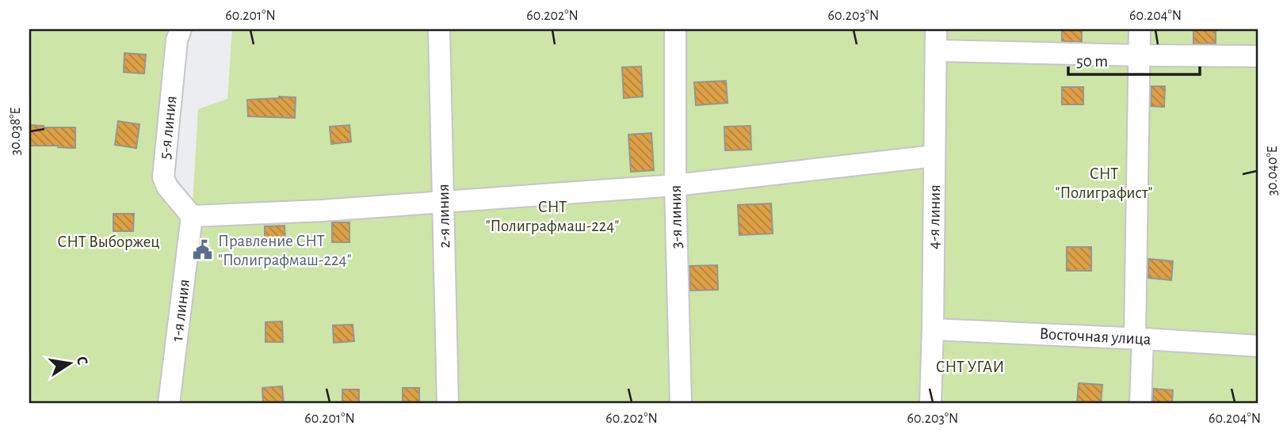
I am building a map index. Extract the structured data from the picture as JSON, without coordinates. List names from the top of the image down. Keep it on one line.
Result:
{"streets":{"street":["5-я линия","2-я линия","3-я линия","4-я линия","1-я линия","Восточная улица"]},"crossings":[["5-я линия","1-я линия"],["4-я линия","Восточная улица"]],"parks":["СНТ \"Полиграфист\"","СНТ \"Полиграфмаш-224\"","СНТ Выборжец","СНТ УГАИ"],"places":{"public building":["Правление СНТ \"Полиграфмаш-224\""]},"scale_bar":"50 m","north":"right","coordinates":["60.201°N","60.202°N","60.203°N","60.204°N","30.038°E","30.040°E"]}
